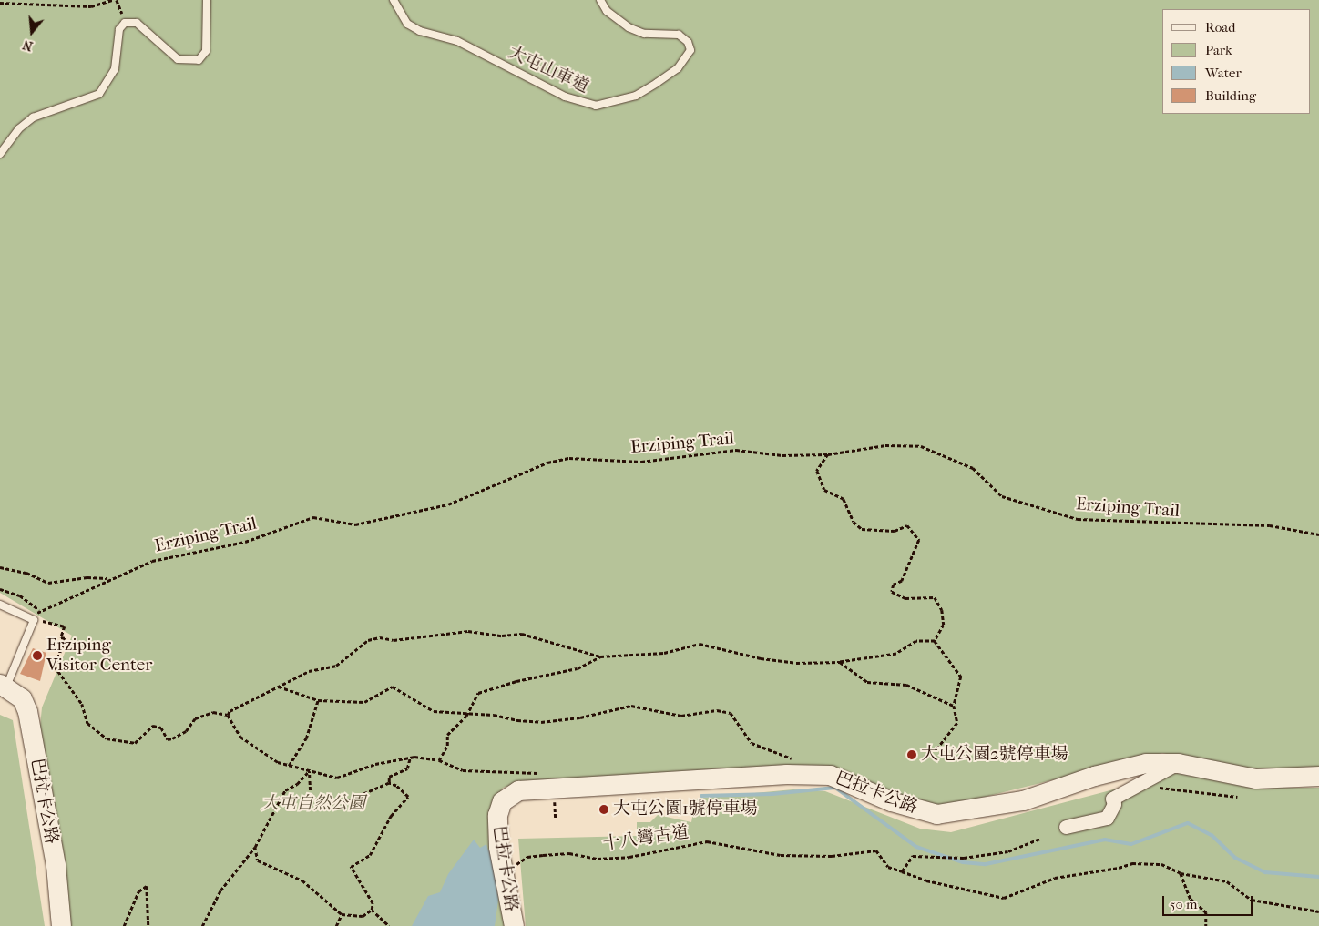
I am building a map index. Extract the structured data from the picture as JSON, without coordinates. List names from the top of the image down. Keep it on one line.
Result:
{"streets":{"main road":["巴拉卡公路"],"lane":["大屯山車道"],"path":["Erziping Trail","十八彎古道"]},"crossings":[["巴拉卡公路","十八彎古道"]],"parks":["大屯自然公園"],"places":["Erziping Visitor Center","大屯公園2號停車場","大屯公園1號停車場"],"legend":["Road","Park","Water","Building"],"scale_bar":"50 m","north":"bottom"}
